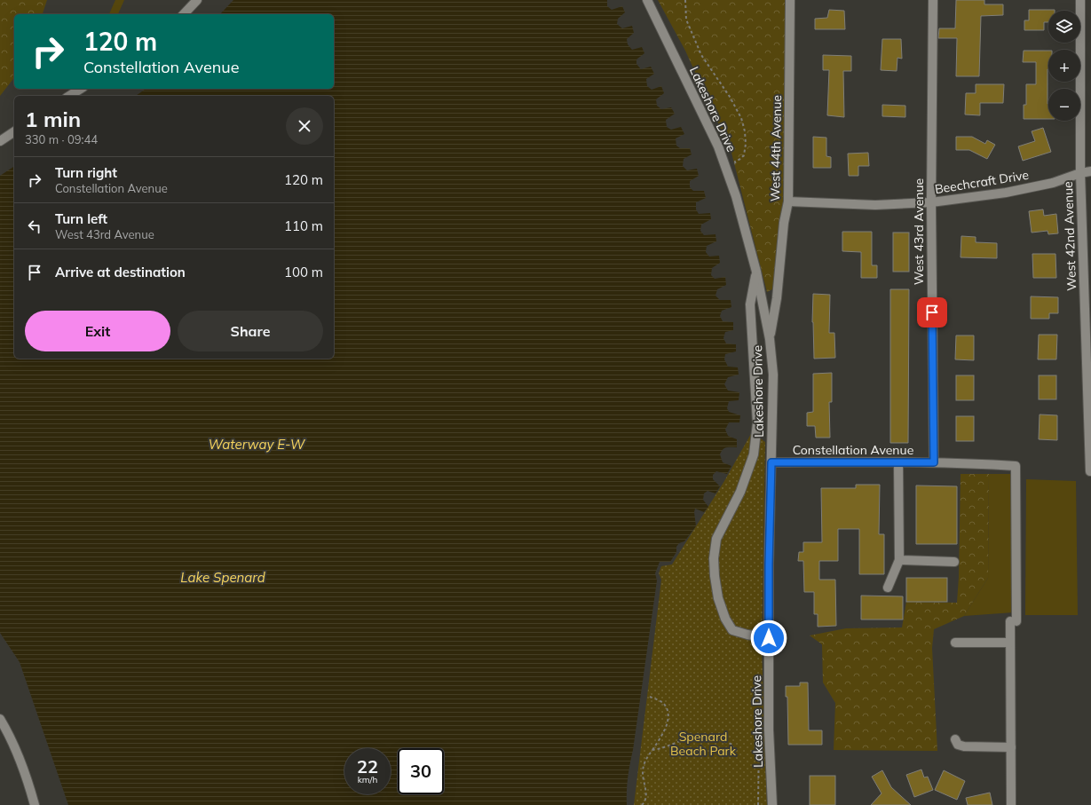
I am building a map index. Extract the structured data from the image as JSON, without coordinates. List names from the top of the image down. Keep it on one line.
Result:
{"streets":{"street":["Lakeshore Drive","West 44th Avenue","Beechcraft Drive","West 43rd Avenue","West 42nd Avenue","Constellation Avenue"]},"crossings":[["Lakeshore Drive","West 44th Avenue"],["Lakeshore Drive","Constellation Avenue"],["West 44th Avenue","Beechcraft Drive"],["Beechcraft Drive","West 43rd Avenue"],["Beechcraft Drive","West 42nd Avenue"],["West 43rd Avenue","Constellation Avenue"]],"water":["Waterway E-W","Lake Spenard"],"parks":["Spenard Beach Park"],"page":{"map_buttons":["+","−"],"turn":["120 m","Constellation Avenue"],"heading":["1 min","330 m · 09:44"],"list":[{"name":"Turn right","note":"Constellation Avenue","value":"120 m"},{"name":"Turn left","note":"West 43rd Avenue","value":"110 m"},{"name":"Arrive at destination","value":"100 m"}],"buttons":["Exit","Share"],"speed":"22 km/h","limit":"30"}}
